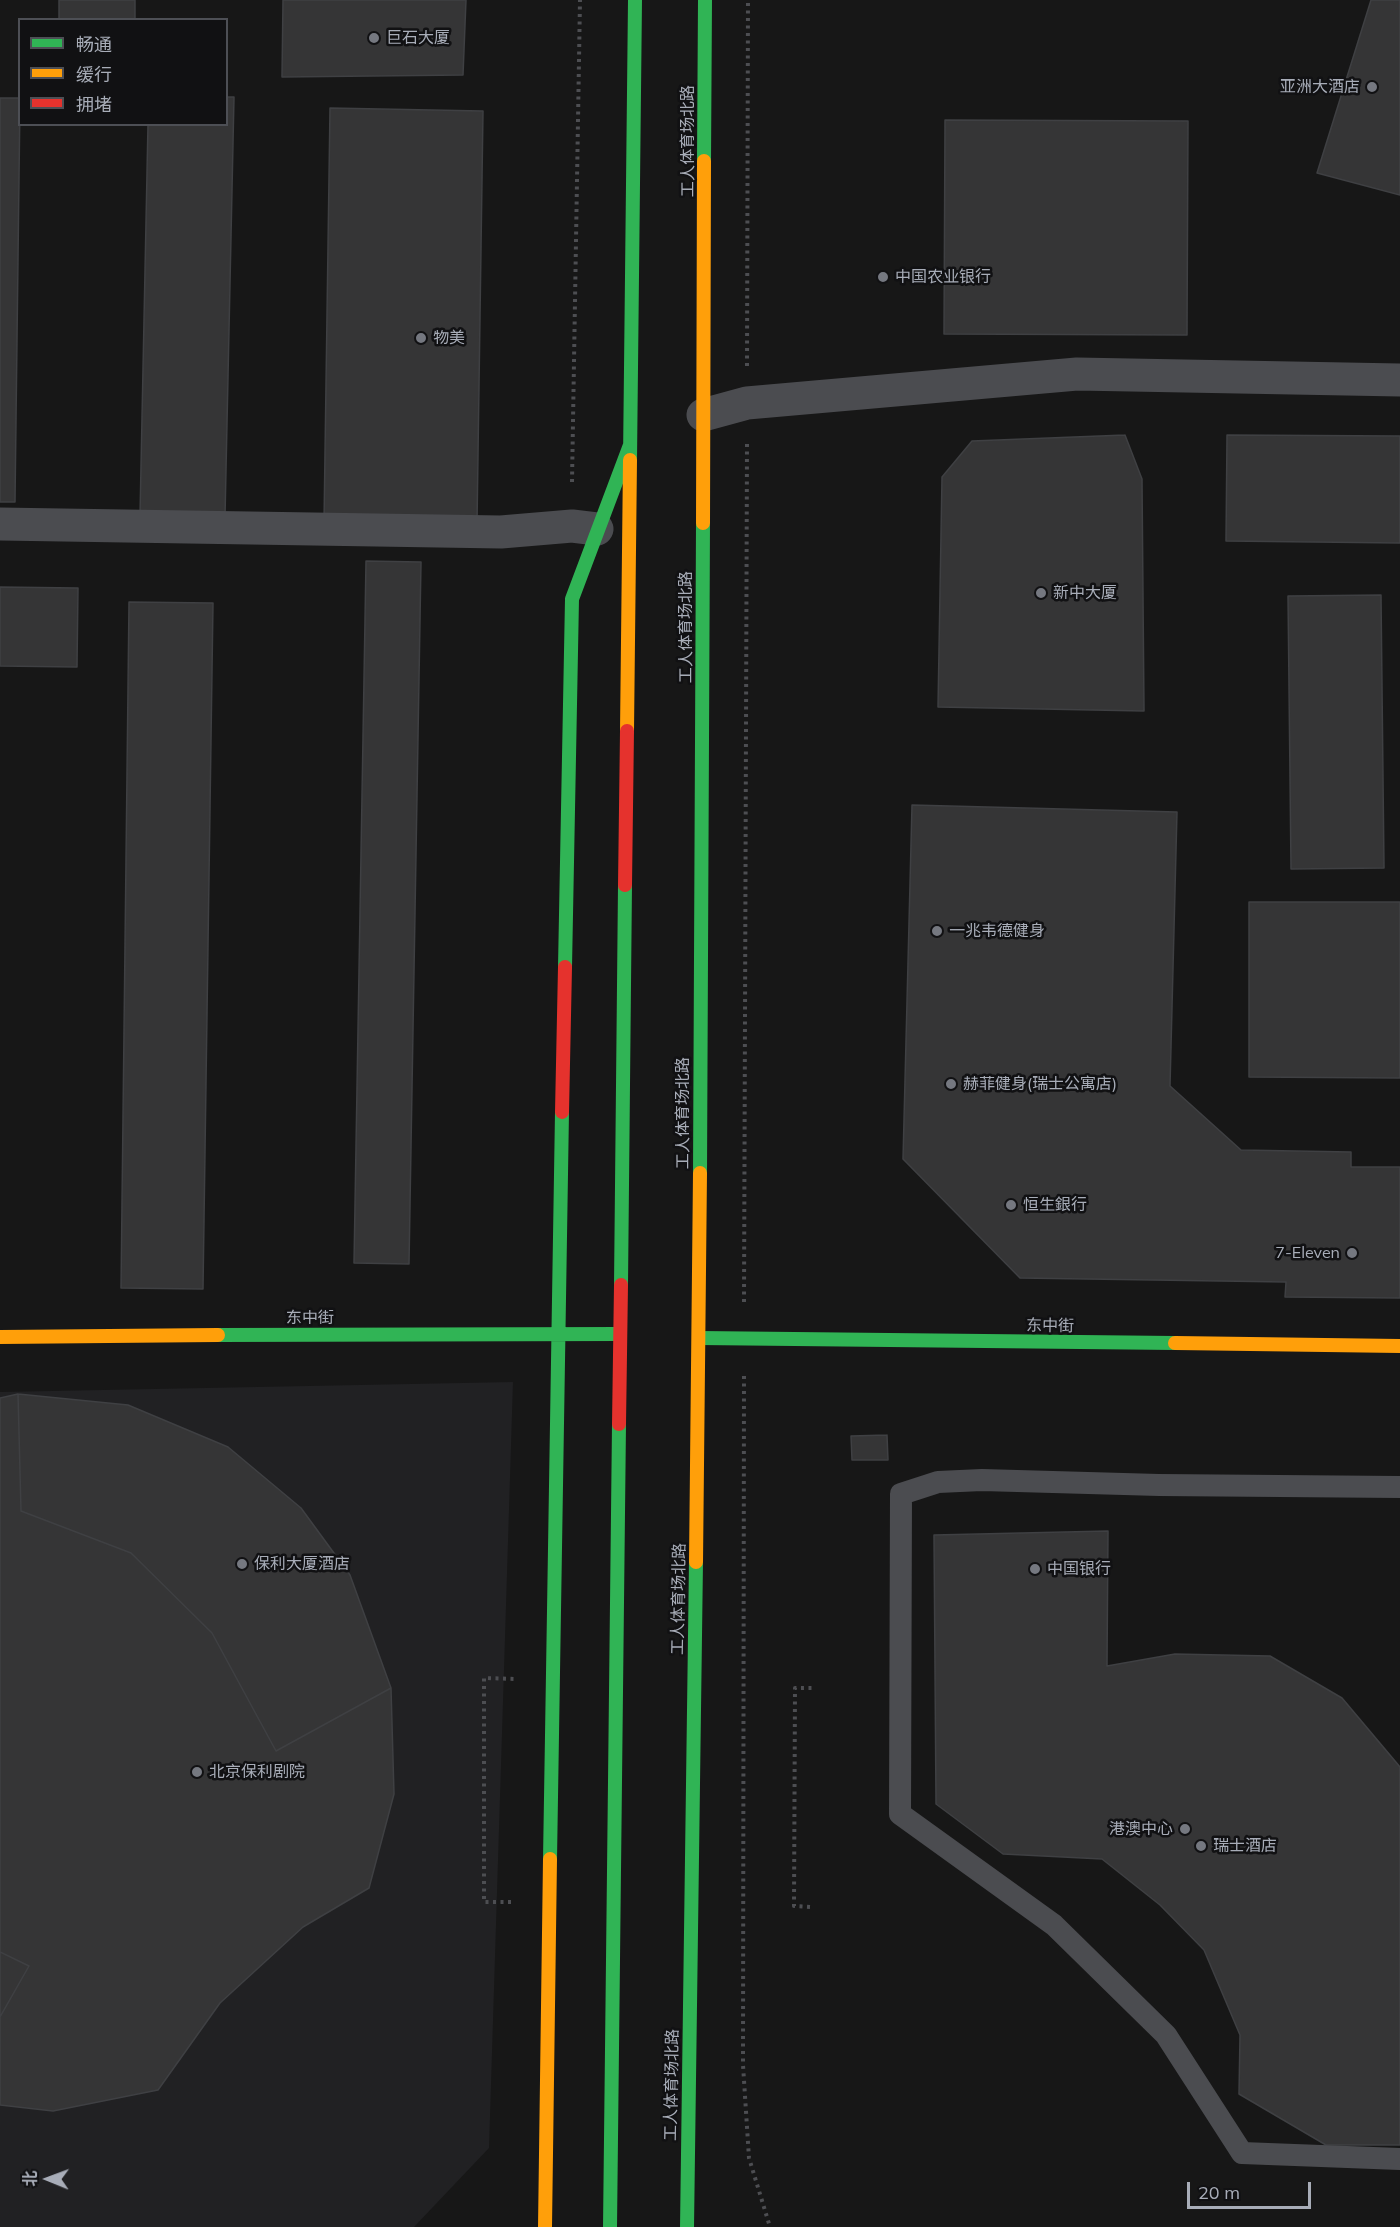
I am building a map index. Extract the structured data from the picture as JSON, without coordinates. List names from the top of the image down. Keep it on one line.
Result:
{"streets":{"main road":["工人体育场北路","东中街"]},"crossings":[["工人体育场北路","东中街"]],"places":["巨石大厦","亚洲大酒店","中国农业银行","物美","新中大厦","一兆韦德健身","赫菲健身(瑞士公寓店)","恒生銀行","7-Eleven","保利大厦酒店","中国银行","北京保利剧院","港澳中心","瑞士酒店"],"legend":["畅通","缓行","拥堵"],"scale_bar":"20 m","north":"left"}
